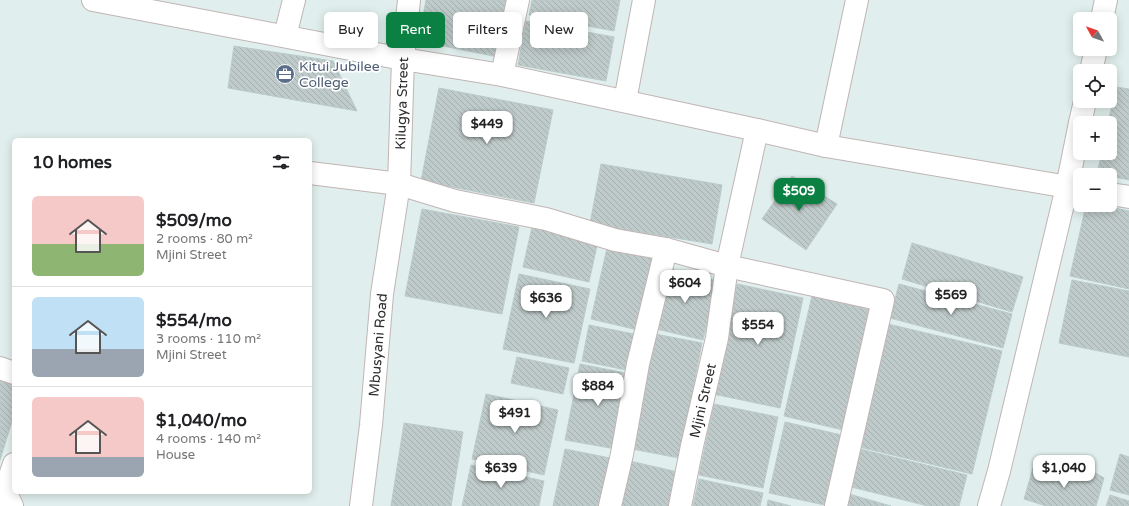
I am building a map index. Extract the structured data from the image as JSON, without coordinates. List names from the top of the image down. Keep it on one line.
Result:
{"streets":{"street":["Kilugya Street","Mbusyani Road","Mjini Street"]},"crossings":[["Kilugya Street","Mbusyani Road"]],"places":{"office":["Kitui Jubilee College"]},"north":"top left","page":{"map_buttons":["+","−"],"chip":["Buy","Rent","Filters","New"],"price":["$449","$509","$604","$569","$636","$554","$884","$491","$639","$1,040"],"heading":"10 homes","list":[{"name":"$509/mo","note":"2 rooms · 80 m² · Mjini Street"},{"name":"$554/mo","note":"3 rooms · 110 m² · Mjini Street"},{"name":"$1,040/mo","note":"4 rooms · 140 m² · House"}]}}
